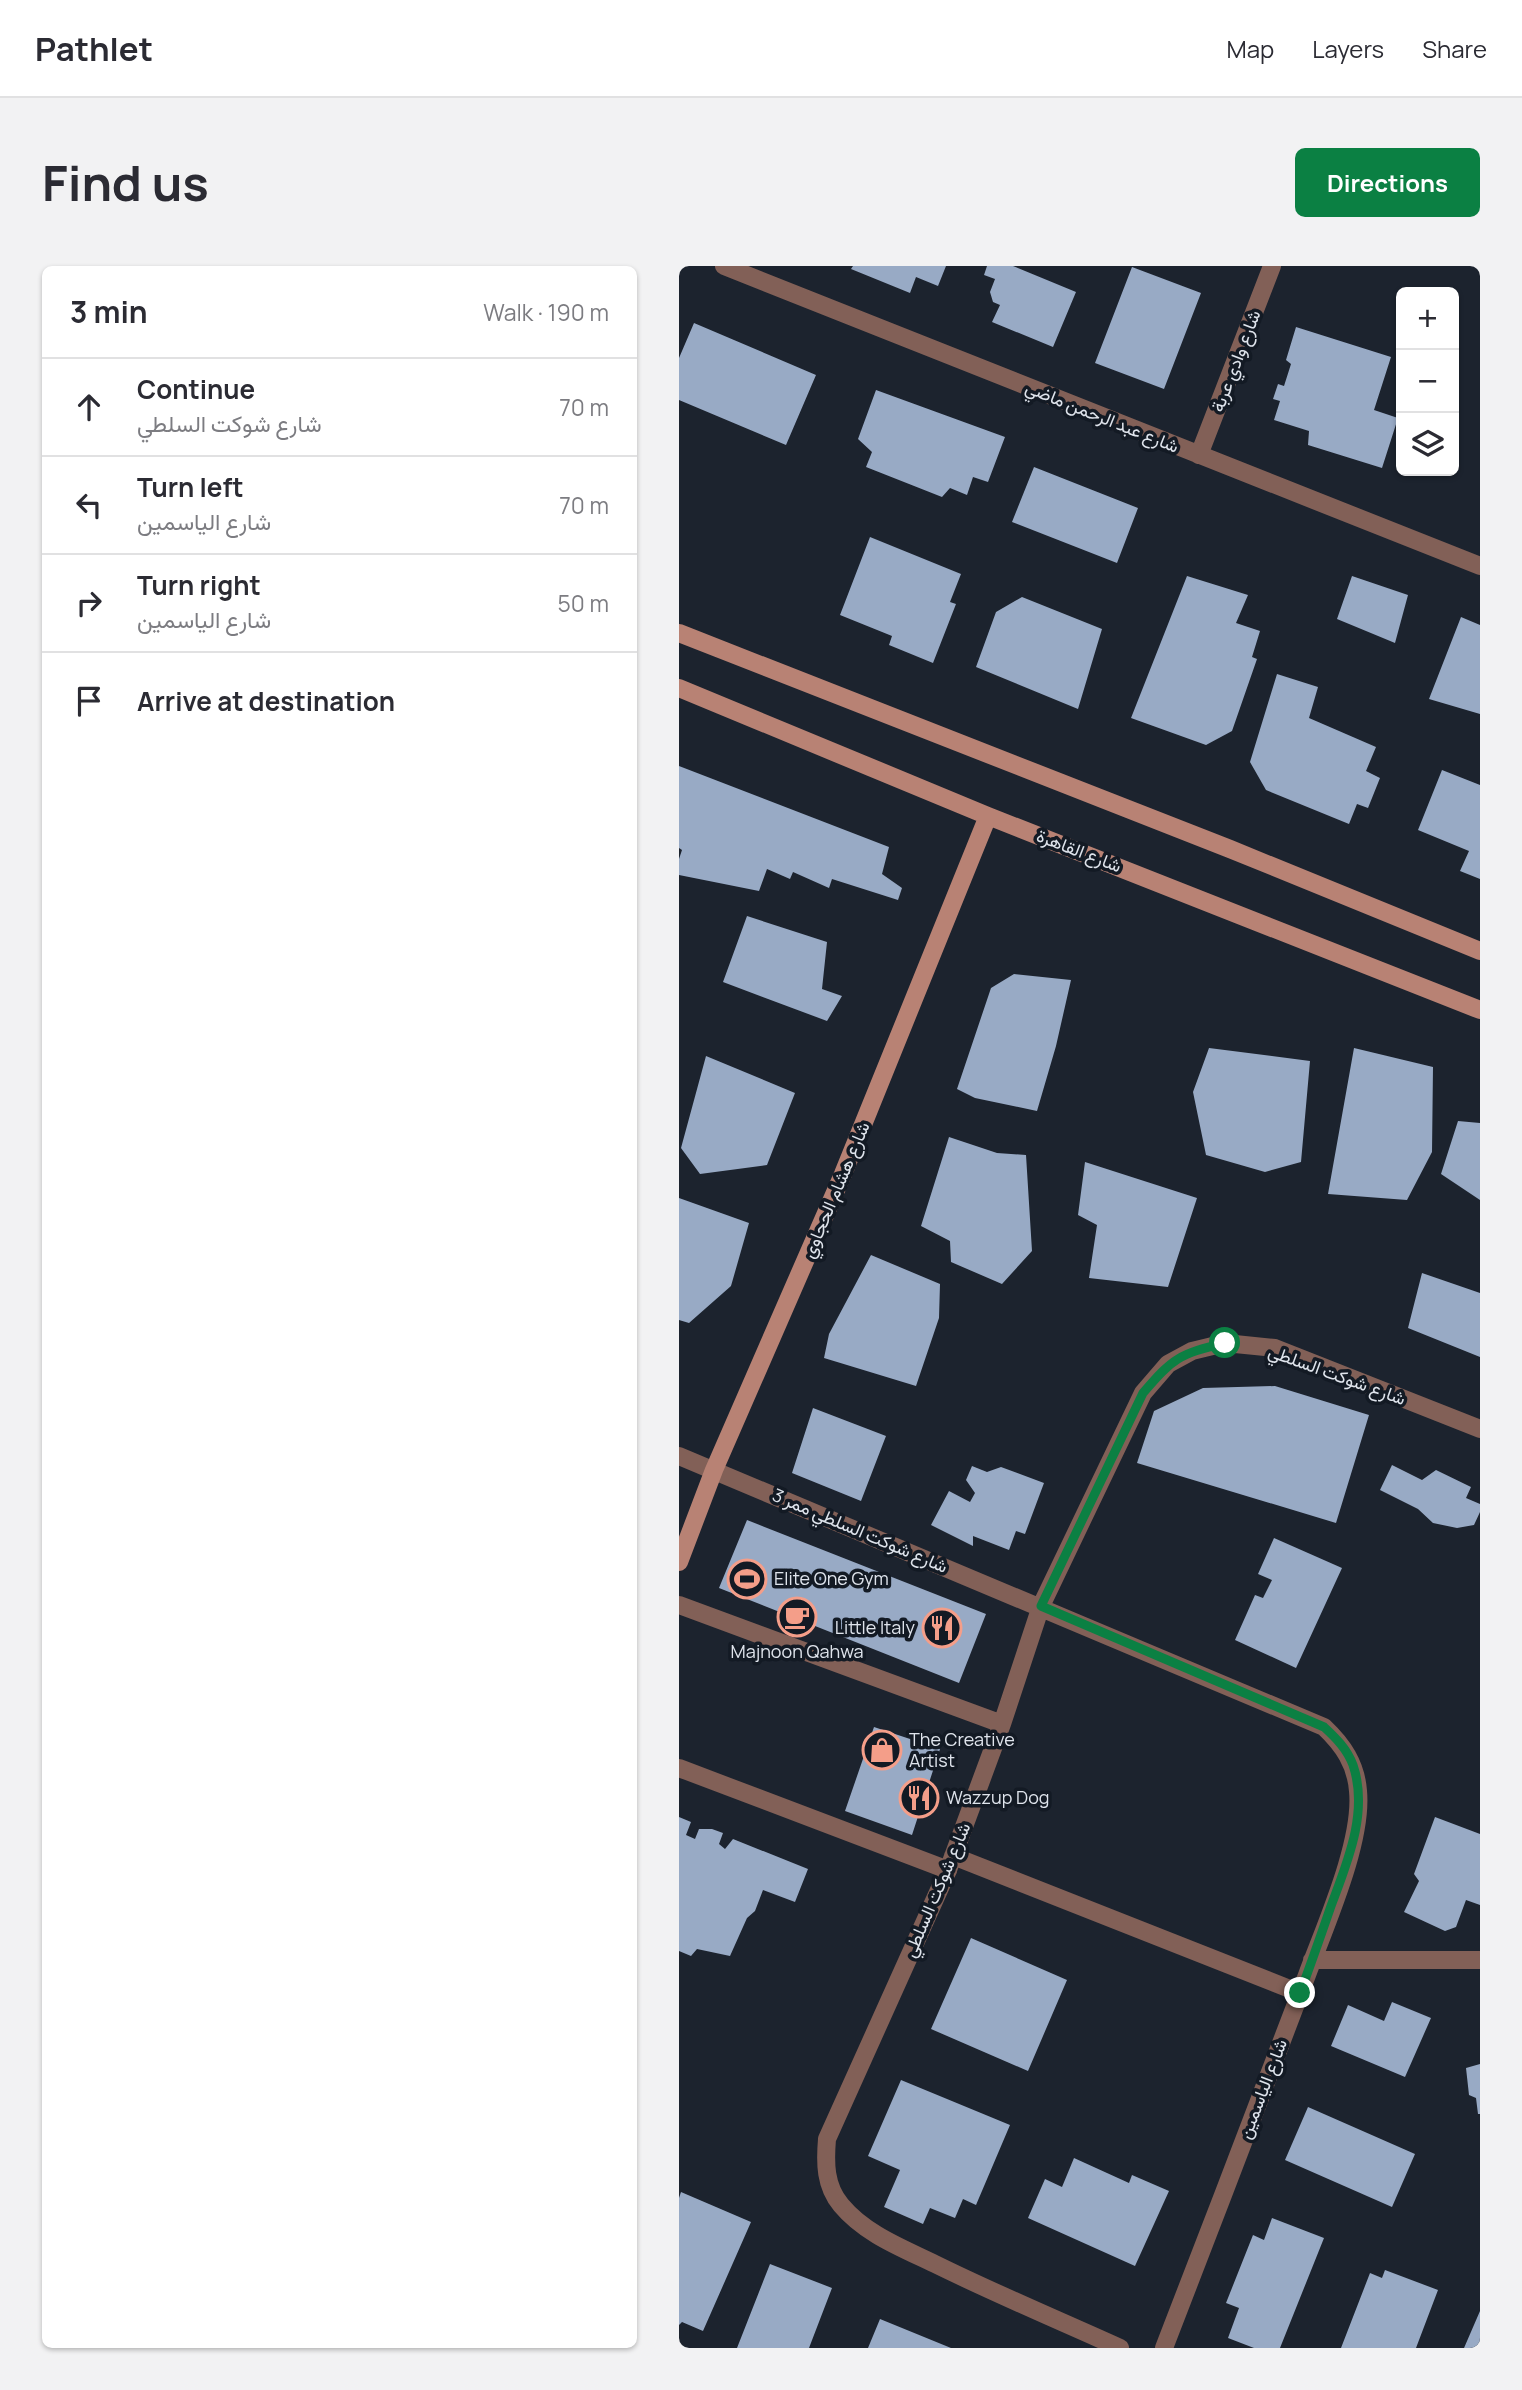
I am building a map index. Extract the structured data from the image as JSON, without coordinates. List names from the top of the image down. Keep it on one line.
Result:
{"streets":{"main road":["شارع القاهرة","شارع هشام الحجاوي"],"street":["شارع وادي عربة","شارع عبد الرحمن ماضي","شارع شوكت السلطي","شارع شوكت السلطي ممر 3","شارع الياسمين"]},"crossings":[["شارع وادي عربة","شارع عبد الرحمن ماضي"],["شارع القاهرة","شارع هشام الحجاوي"],["شارع هشام الحجاوي","شارع شوكت السلطي ممر 3"],["شارع شوكت السلطي","شارع شوكت السلطي ممر 3"],["شارع شوكت السلطي","شارع الياسمين"],["شارع شوكت السلطي ممر 3","شارع الياسمين"]],"places":{"sports":["Elite One Gym"],"cafe":["Majnoon Qahwa"],"restaurant":["Little Italy","Wazzup Dog"],"shop":["The Creative Artist"]},"page":{"header":"Pathlet","nav":["Map","Layers","Share"],"buttons":"Directions","title":"Find us","heading":["3 min","Walk · 190 m"],"map_buttons":["+","−"],"list":[["Continue","شارع شوكت السلطي","70 m"],["Turn left","شارع الياسمين","70 m"],["Turn right","شارع الياسمين","50 m"],"Arrive at destination"]}}
